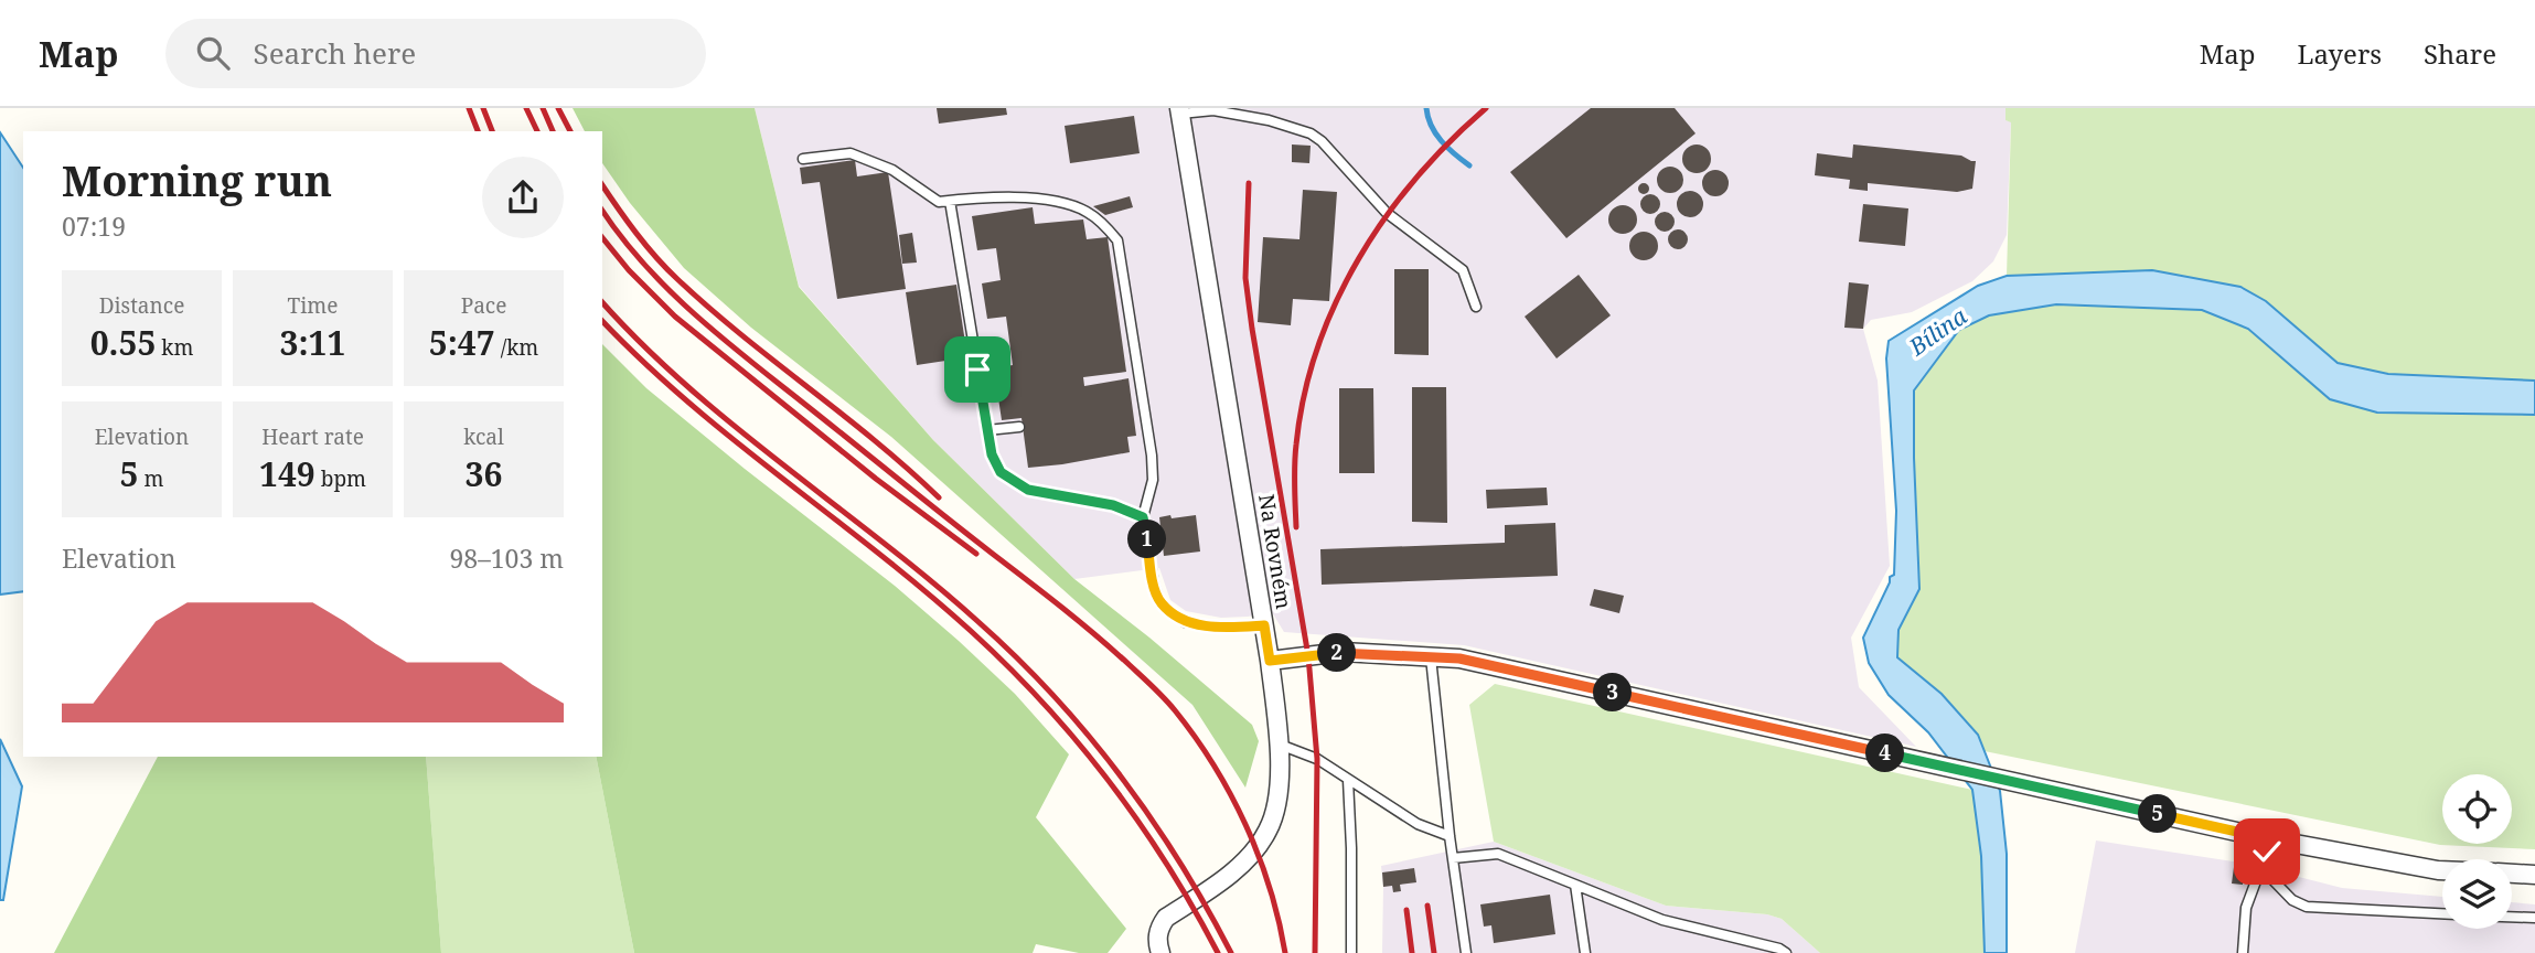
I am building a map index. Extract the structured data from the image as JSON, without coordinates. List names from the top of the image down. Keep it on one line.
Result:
{"streets":{"street":["Na Rovném"]},"water":["Bílina"],"page":{"header":"Map","search":"Search here","nav":["Map","Layers","Share"],"heading":["Morning run","07:19"],"stats":[["Distance","0.55 km"],["Time","3:11"],["Pace","5:47 /km"],["Elevation","5 m"],["Heart rate","149 bpm"],["kcal","36"]],"pins":["1","2","3","4","5"],"chart":["Elevation","98–103 m"]}}
